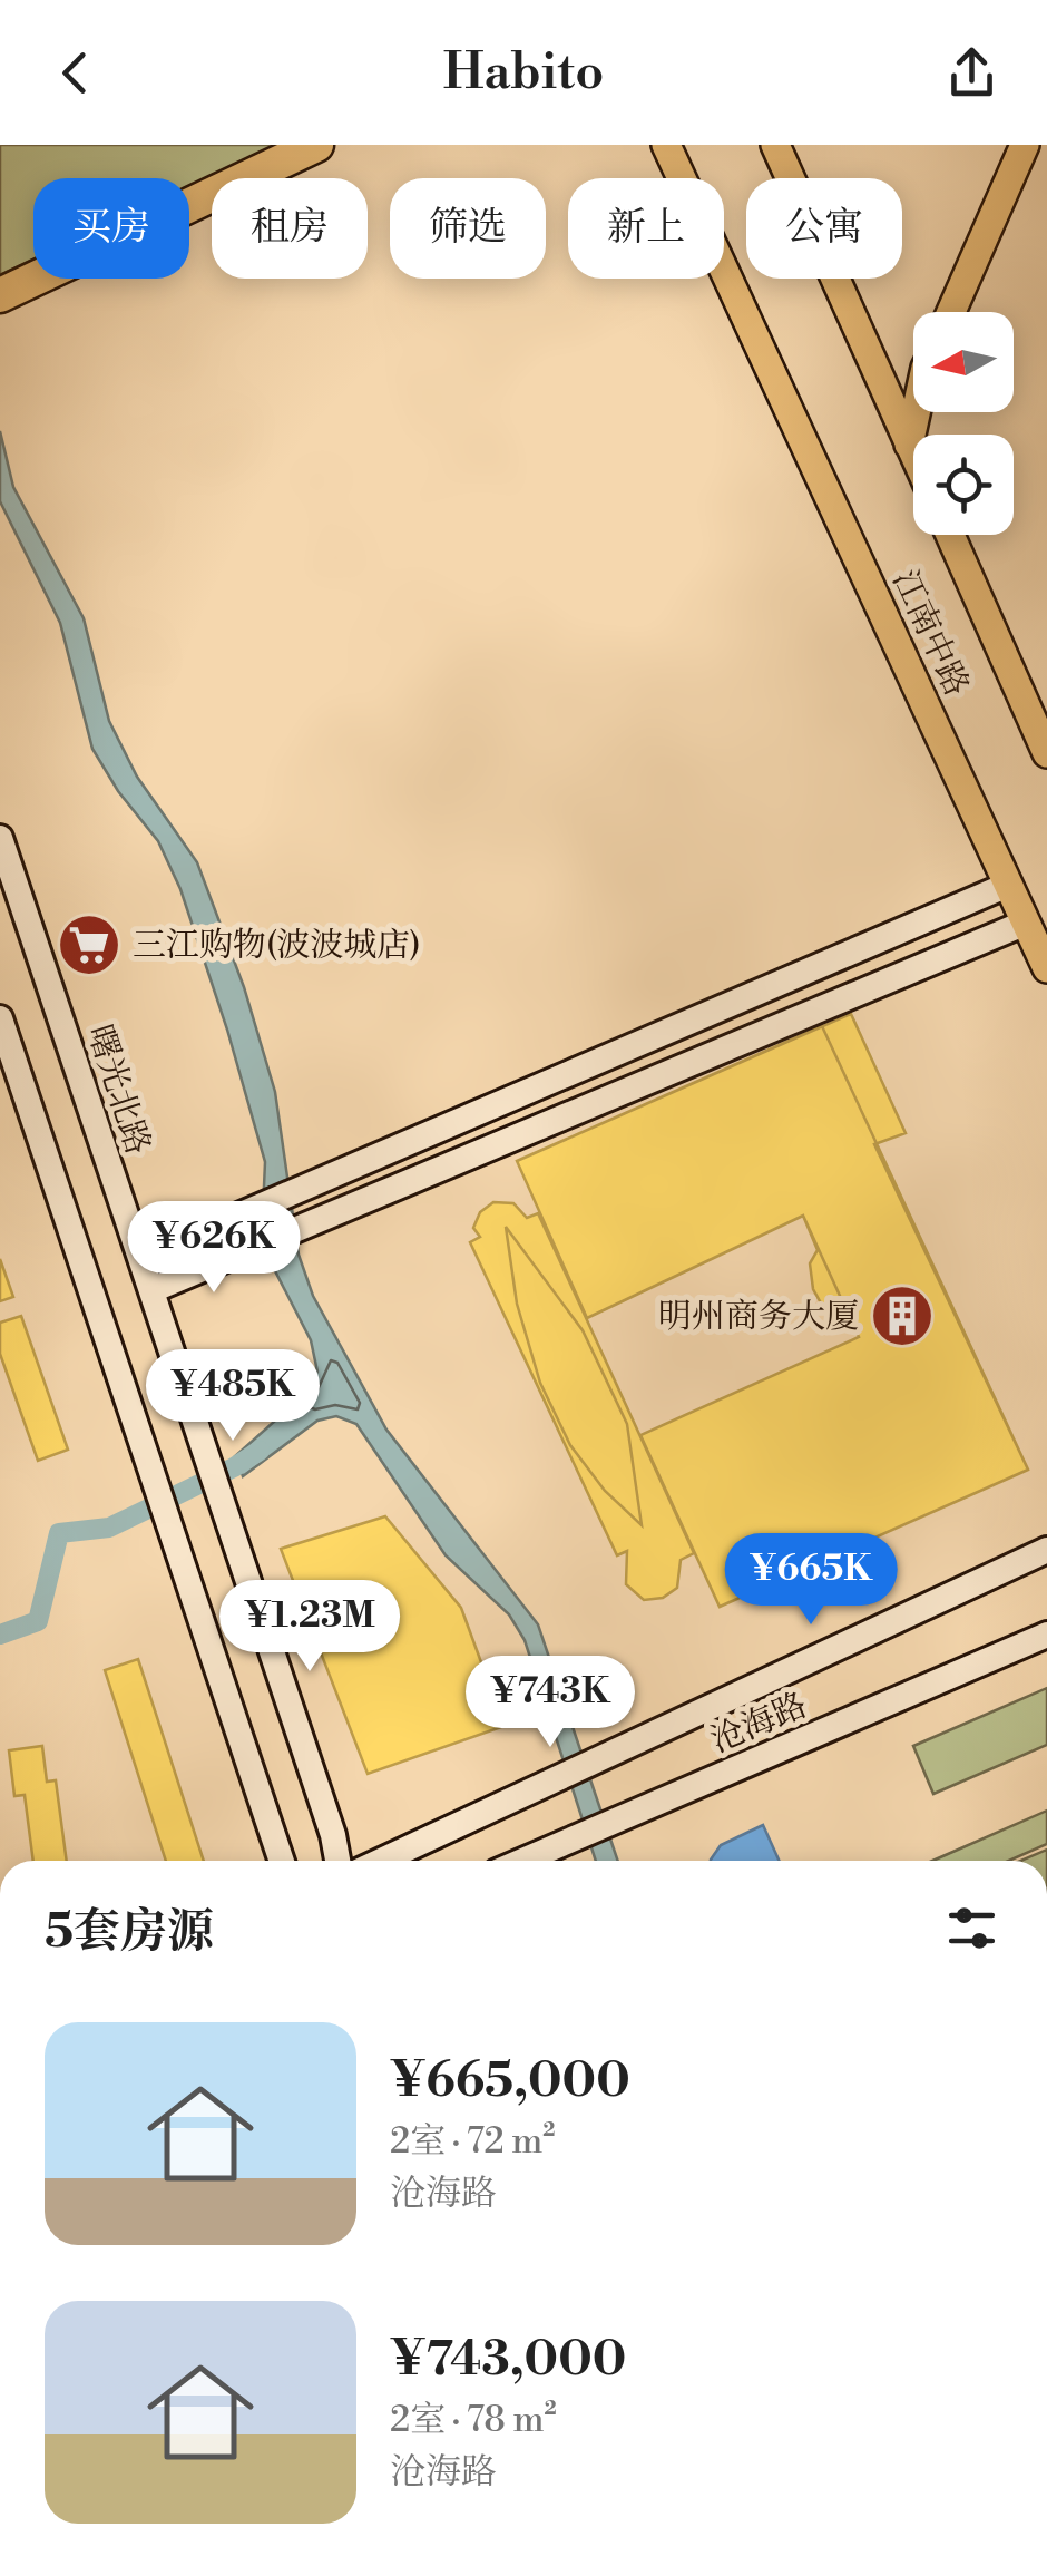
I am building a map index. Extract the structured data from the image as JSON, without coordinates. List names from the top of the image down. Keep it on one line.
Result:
{"streets":{"main road":["江南中路"],"street":["曙光北路","沧海路"]},"places":{"supermarket":["三江购物(波波城店)"],"building":["明州商务大厦"]},"north":"left","page":{"header":"Habito","chip":["买房","租房","筛选","新上","公寓"],"price":["¥626K","¥485K","¥665K","¥1.23M","¥743K"],"heading":"5套房源","list":[{"name":"¥665,000","note":"2室 · 72 m² · 沧海路"},{"name":"¥743,000","note":"2室 · 78 m² · 沧海路"}]}}
